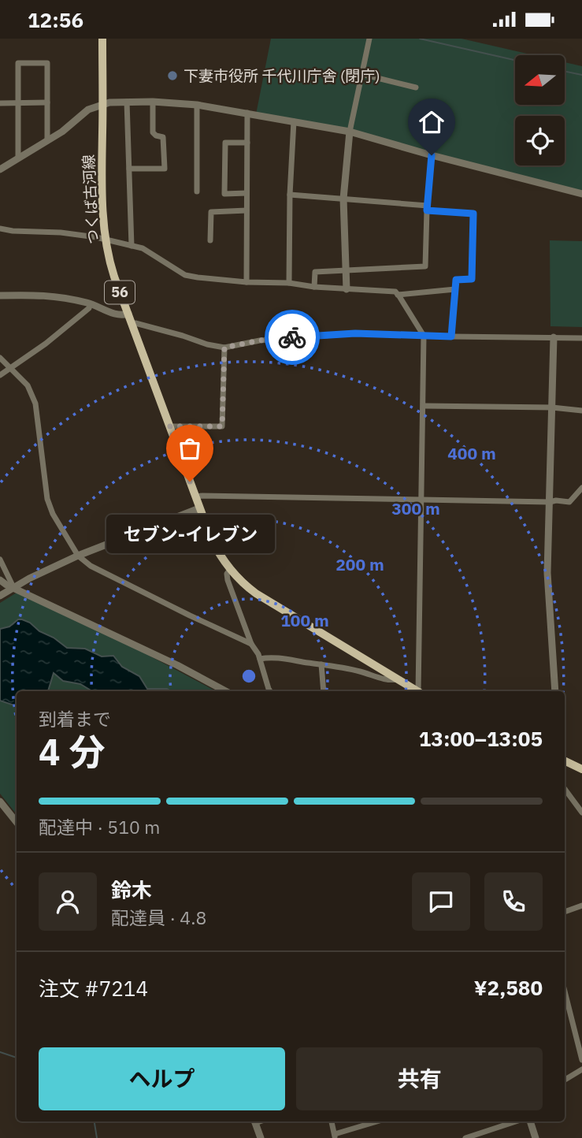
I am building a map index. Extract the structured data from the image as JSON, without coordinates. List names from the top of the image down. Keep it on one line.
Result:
{"streets":{"main road":["つくば古河線","56"]},"places":["下妻市役所 千代川庁舎 (閉庁)","セブン-イレブン"],"north":"left","page":{"status":"12:56","bubble":"セブン-イレブン","heading":["4 分","到着まで","13:00–13:05"],"panel":["鈴木","配達員 · 4.8","注文 #7214","¥2,580"],"bar":"配達中 · 510 m","buttons":["ヘルプ","共有"]},"rings":["400 m","300 m","200 m","100 m"]}
